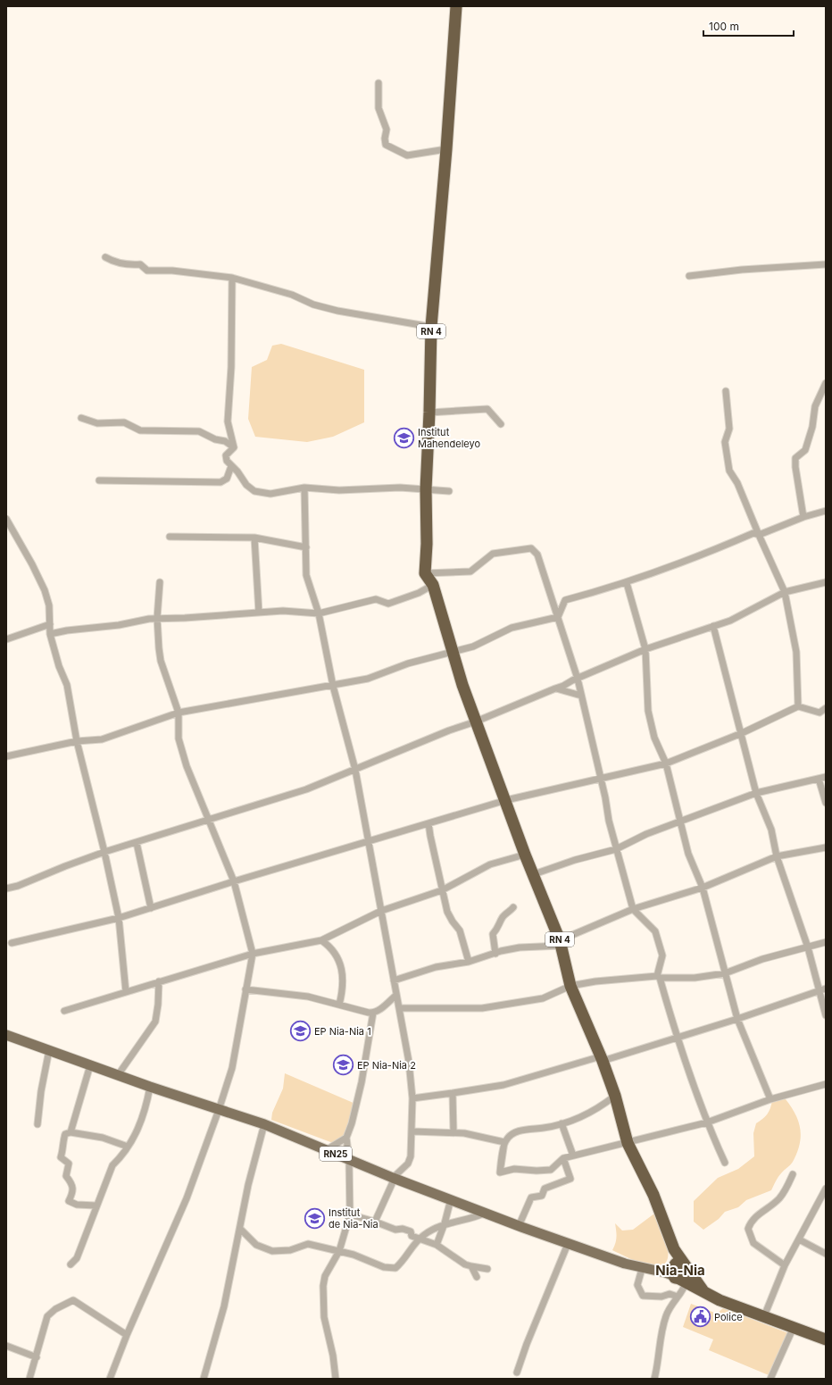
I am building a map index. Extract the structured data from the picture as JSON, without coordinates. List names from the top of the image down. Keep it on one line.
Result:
{"streets":{"highway":["RN 4"],"main road":["RN25"]},"crossings":[["RN 4","RN25"]],"districts":["Nia-Nia"],"places":{"school or university":["Institut Mahendeleyo","EP Nia-Nia 1","EP Nia-Nia 2","Institut de Nia-Nia"],"public building":["Police"]},"scale_bar":"100 m"}
